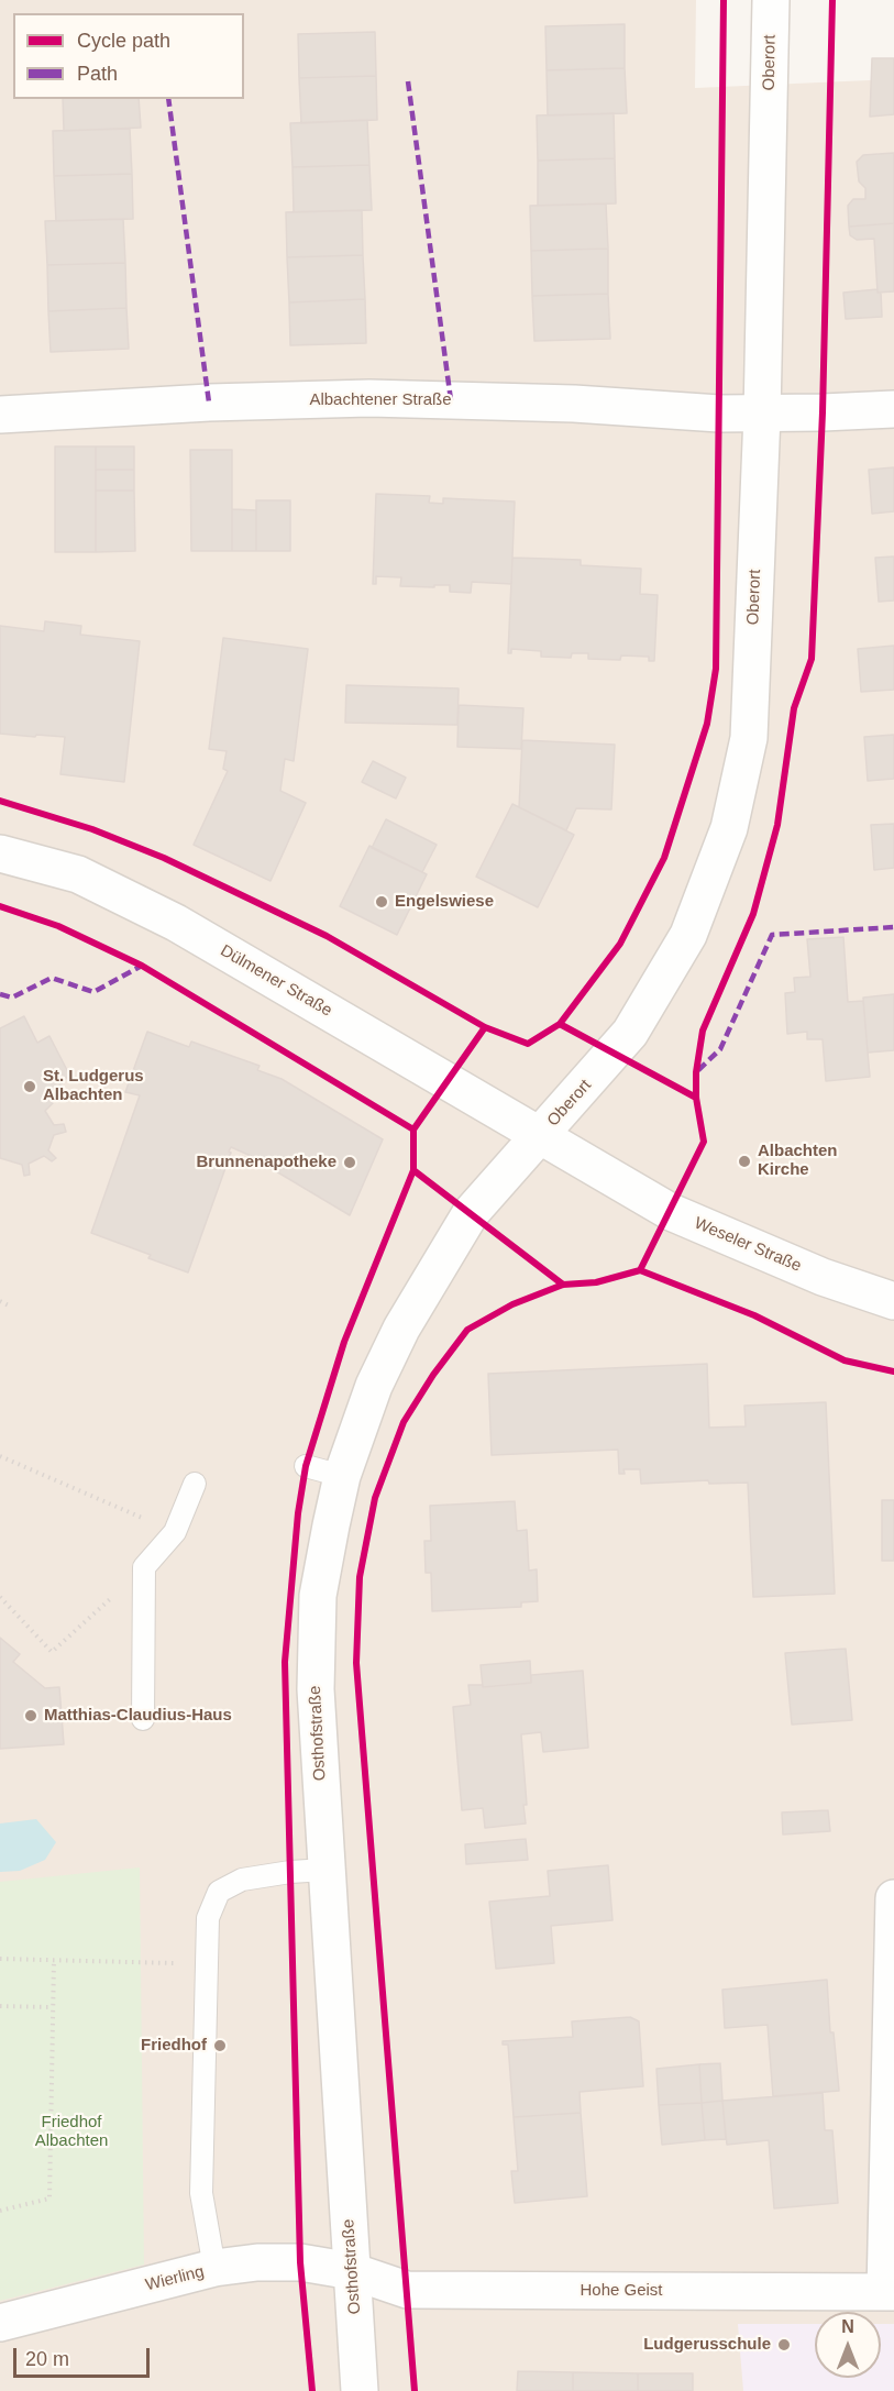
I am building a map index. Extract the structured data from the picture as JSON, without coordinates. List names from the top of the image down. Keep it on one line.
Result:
{"streets":{"street":["Oberort","Albachtener Straße","Dülmener Straße","Weseler Straße","Osthofstraße","Wierling","Hohe Geist"]},"crossings":[["Oberort","Albachtener Straße"],["Oberort","Dülmener Straße"],["Oberort","Weseler Straße"],["Oberort","Osthofstraße"],["Dülmener Straße","Weseler Straße"],["Dülmener Straße","Osthofstraße"],["Weseler Straße","Osthofstraße"],["Osthofstraße","Wierling"],["Osthofstraße","Hohe Geist"],["Wierling","Hohe Geist"]],"parks":["Friedhof Albachten"],"places":["Engelswiese","St. Ludgerus Albachten","Albachten Kirche","Brunnenapotheke","Matthias-Claudius-Haus","Friedhof","Ludgerusschule"],"legend":["Cycle path","Path"],"scale_bar":"20 m","north":"top"}
